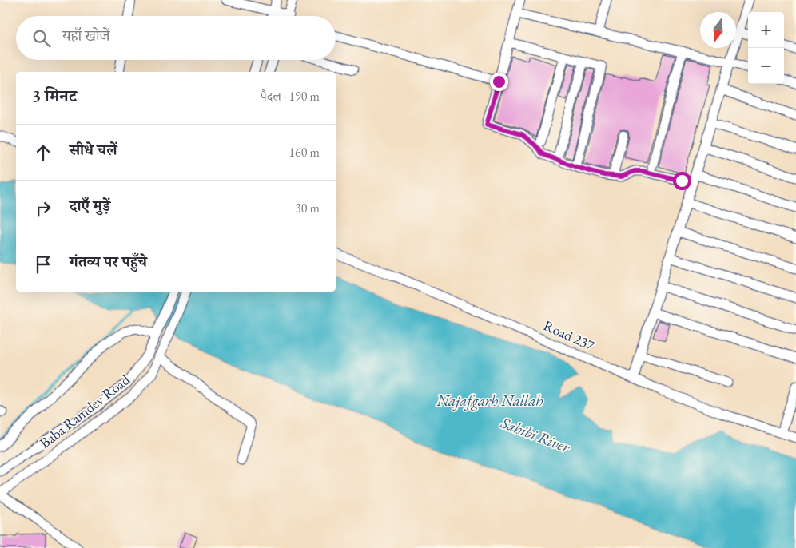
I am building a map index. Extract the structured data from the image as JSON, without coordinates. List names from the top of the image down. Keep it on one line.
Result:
{"streets":{"street":["Road 237","Baba Ramdev Road"]},"water":["Najafgarh Nallah","Sahibi River"],"north":"bottom","page":{"map_buttons":["+","−"],"search":"यहाँ खोजें","heading":["3 मिनट","पैदल · 190 m"],"list":[["सीधे चलें","160 m"],["दाएँ मुड़ें","30 m"],"गंतव्य पर पहुँचे"]}}
